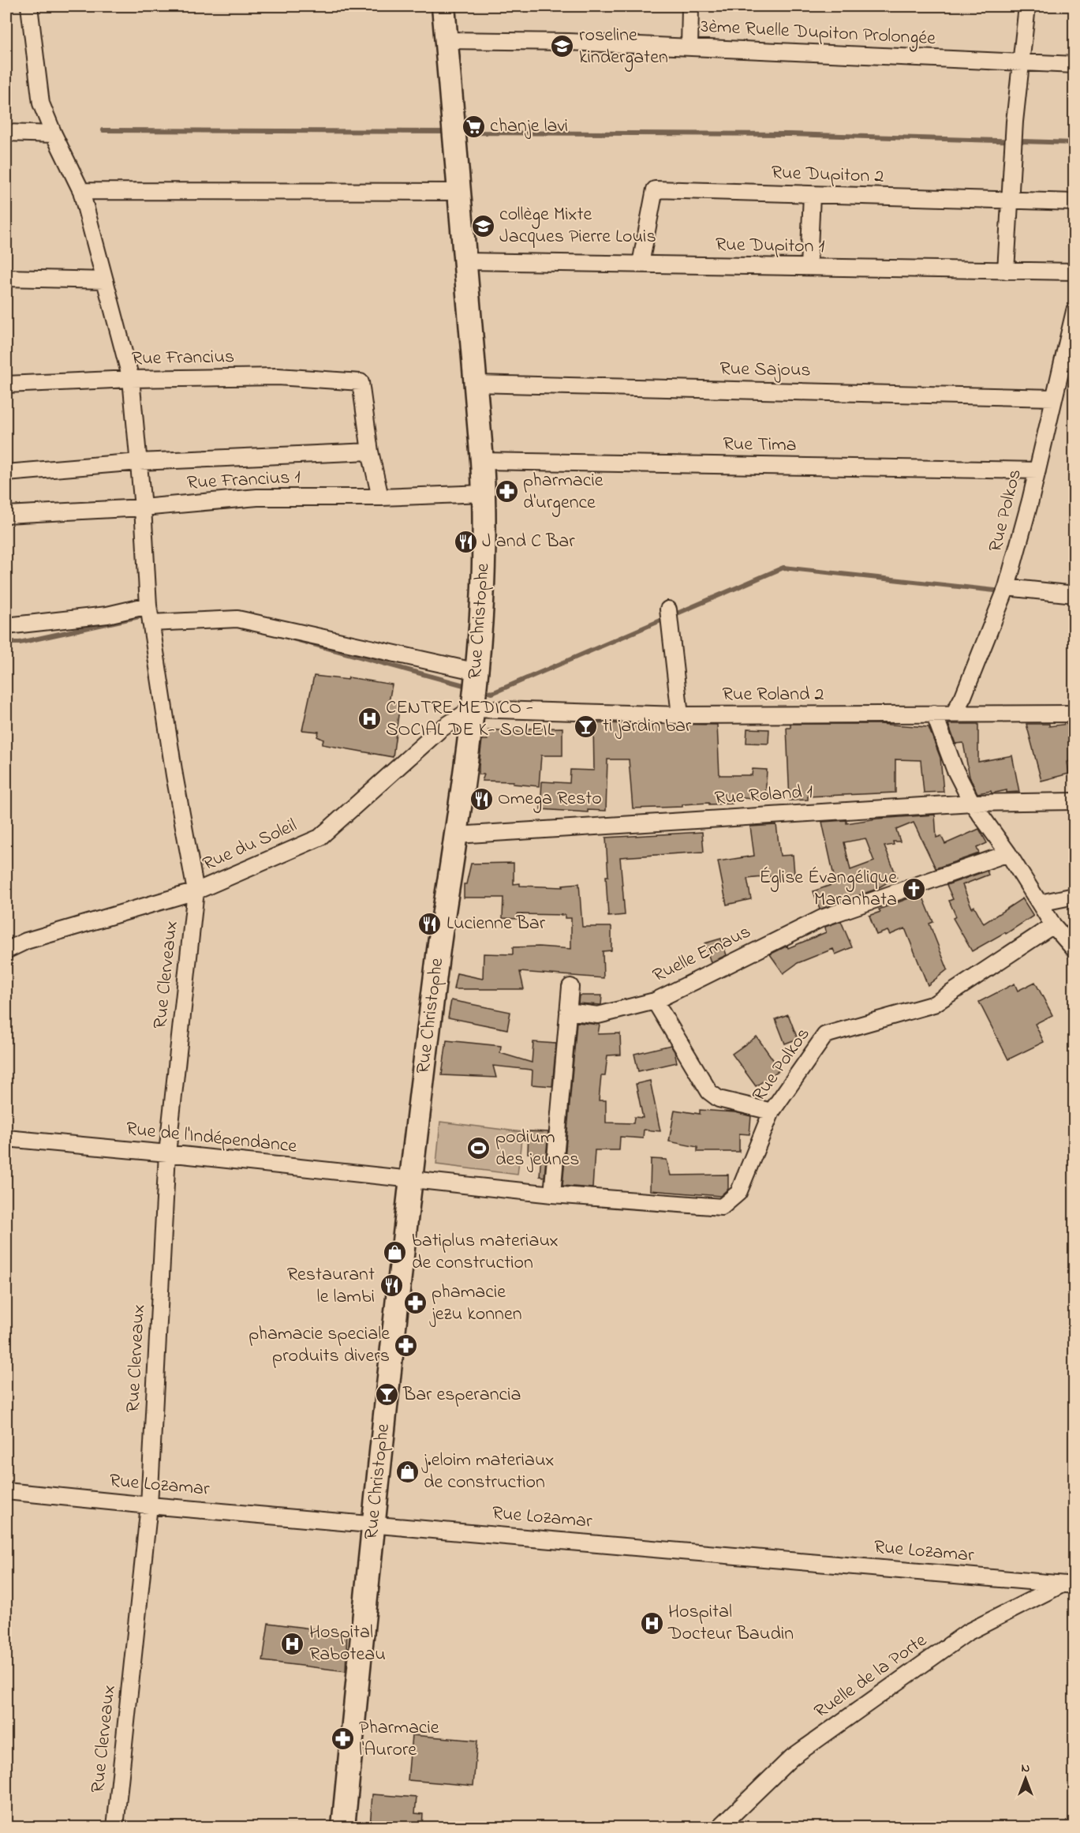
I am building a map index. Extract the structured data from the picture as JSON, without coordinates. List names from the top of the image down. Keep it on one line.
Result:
{"streets":{"street":["3ème Ruelle Dupiton Prolongée","Rue Dupiton 2","Rue Dupiton 1","Rue Francius","Rue Sajous","Rue Tima","Rue Francius 1","Rue Polkos","Rue Christophe","Rue Roland 2","Rue Roland 1","Rue du Soleil","Ruelle Emaus","Rue Clerveaux","Rue de l'Indépendance","Rue Lozamar","Ruelle de la Porte"]},"crossings":[["3ème Ruelle Dupiton Prolongée","Rue Christophe"],["Rue Dupiton 2","Rue Dupiton 1"],["Rue Dupiton 1","Rue Christophe"],["Rue Francius","Rue Clerveaux"],["Rue Sajous","Rue Polkos"],["Rue Sajous","Rue Christophe"],["Rue Tima","Rue Polkos"],["Rue Tima","Rue Christophe"],["Rue Francius 1","Rue Christophe"],["Rue Francius 1","Rue Clerveaux"],["Rue Polkos","Rue Christophe"],["Rue Polkos","Rue Roland 2"],["Rue Polkos","Ruelle Emaus"],["Rue Polkos","Rue de l'Indépendance"],["Rue Christophe","Rue Roland 2"],["Rue Christophe","Rue Roland 1"],["Rue Christophe","Rue du Soleil"],["Rue Christophe","Rue de l'Indépendance"],["Rue Christophe","Rue Lozamar"],["Rue Roland 2","Rue du Soleil"],["Rue du Soleil","Rue Clerveaux"],["Rue Clerveaux","Rue de l'Indépendance"],["Rue Clerveaux","Rue Lozamar"],["Rue Lozamar","Ruelle de la Porte"]],"places":{"school or university":["roseline kindergaten","collège Mixte Jacques Pierre Louis"],"supermarket":["chanje lavi"],"pharmacy":["pharmacie d'urgence","phamacie jezu konnen","phamacie speciale produits divers","Pharmacie l'Aurore"],"restaurant":["J and C Bar","Omega Resto","Lucienne Bar","Restaurant le lambi"],"hospital":["CENTRE MEDICO - SOCIAL DE K- SOLEIL","Hospital Docteur Baudin","Hospital Raboteau"],"bar":["ti jardin bar","Bar esperancia"],"church":["Église Évangélique Maranhata"],"sports":["podium des jeunes"],"shop":["batiplus materiaux de construction","j.eloim materiaux de construction"]},"north":"top"}
